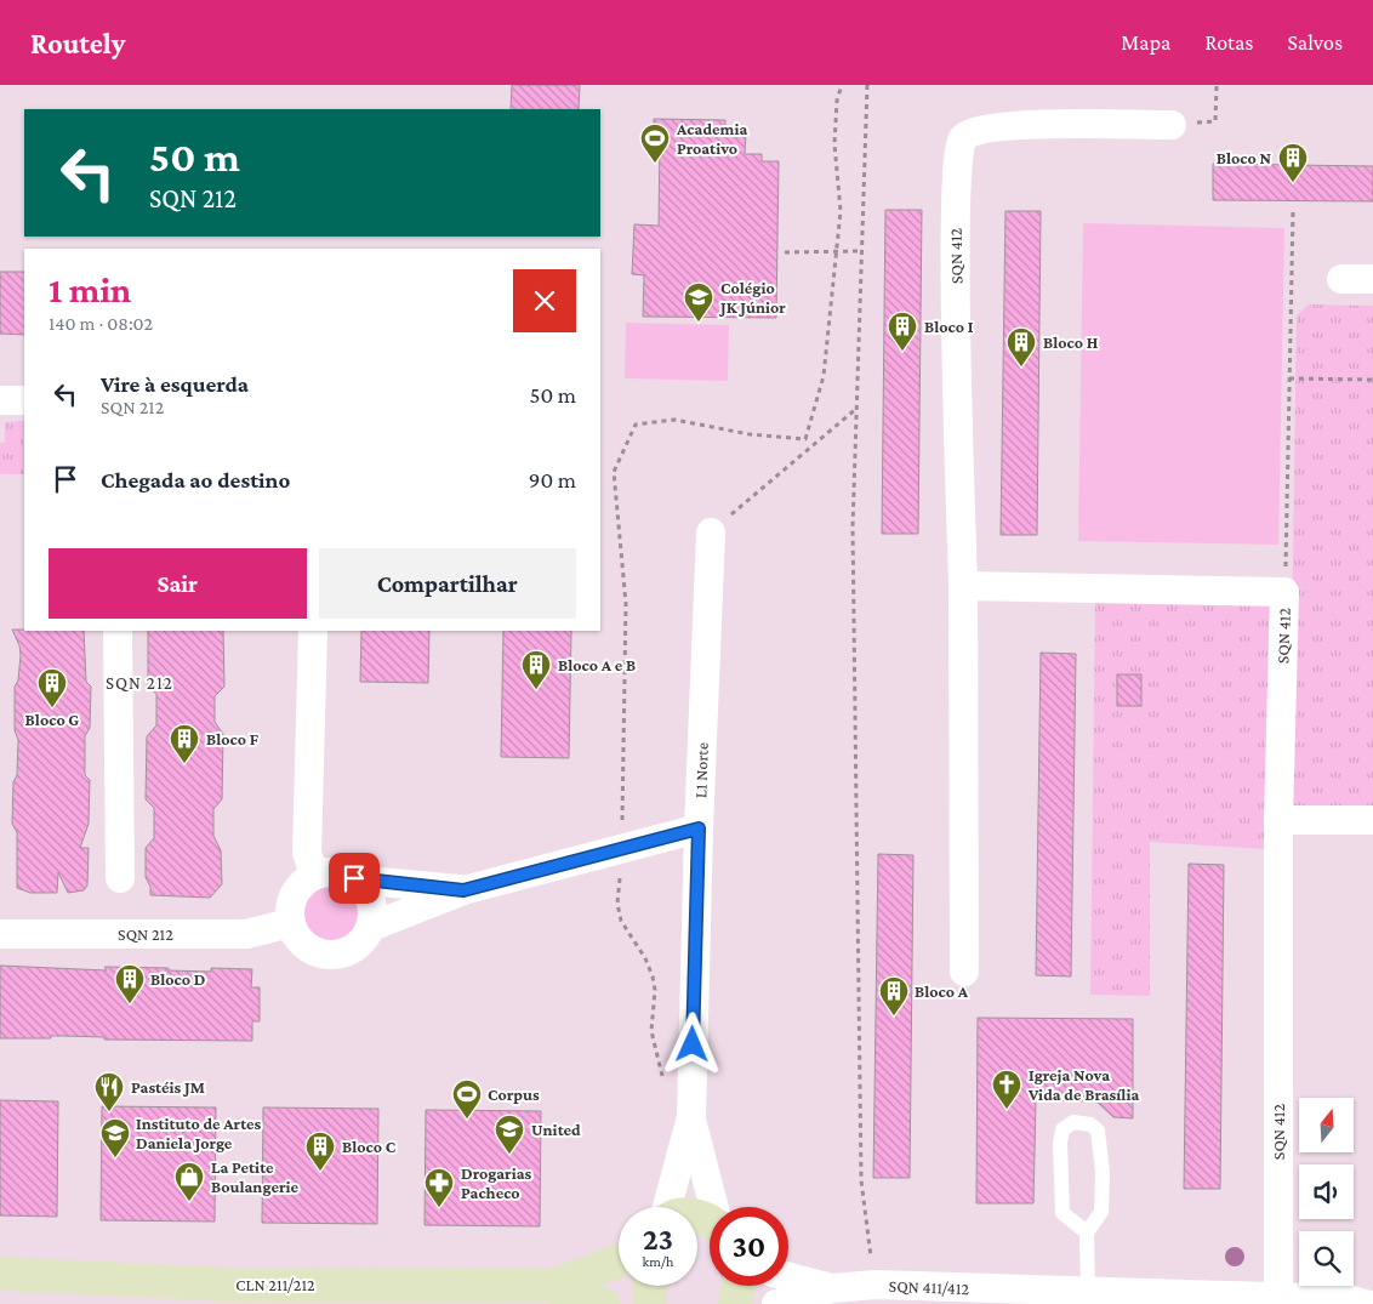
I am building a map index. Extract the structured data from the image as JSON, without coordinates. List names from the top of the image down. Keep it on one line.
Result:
{"streets":{"street":["SQN 412","L1 Norte","SQN 212","CLN 211/212","SQN 411/412"]},"crossings":[["SQN 412","SQN 411/412"]],"districts":["SQN 212"],"places":{"sports":["Academia Proativo","Corpus"],"building":["Bloco N","Bloco I","Bloco H","Bloco A e B","Bloco G","Bloco F","Bloco D","Bloco A","Bloco C"],"school or university":["Colégio JK Júnior","United","Instituto de Artes Daniela Jorge"],"church":["Igreja Nova Vida de Brasília"],"restaurant":["Pastéis JM"],"shop":["La Petite Boulangerie"],"pharmacy":["Drogarias Pacheco"]},"north":"top","page":{"header":"Routely","nav":["Mapa","Rotas","Salvos"],"turn":["50 m","SQN 212"],"heading":["1 min","140 m · 08:02"],"list":[{"name":"Vire à esquerda","note":"SQN 212","value":"50 m"},{"name":"Chegada ao destino","value":"90 m"}],"buttons":["Sair","Compartilhar"],"speed":"23 km/h","limit":"30"}}
